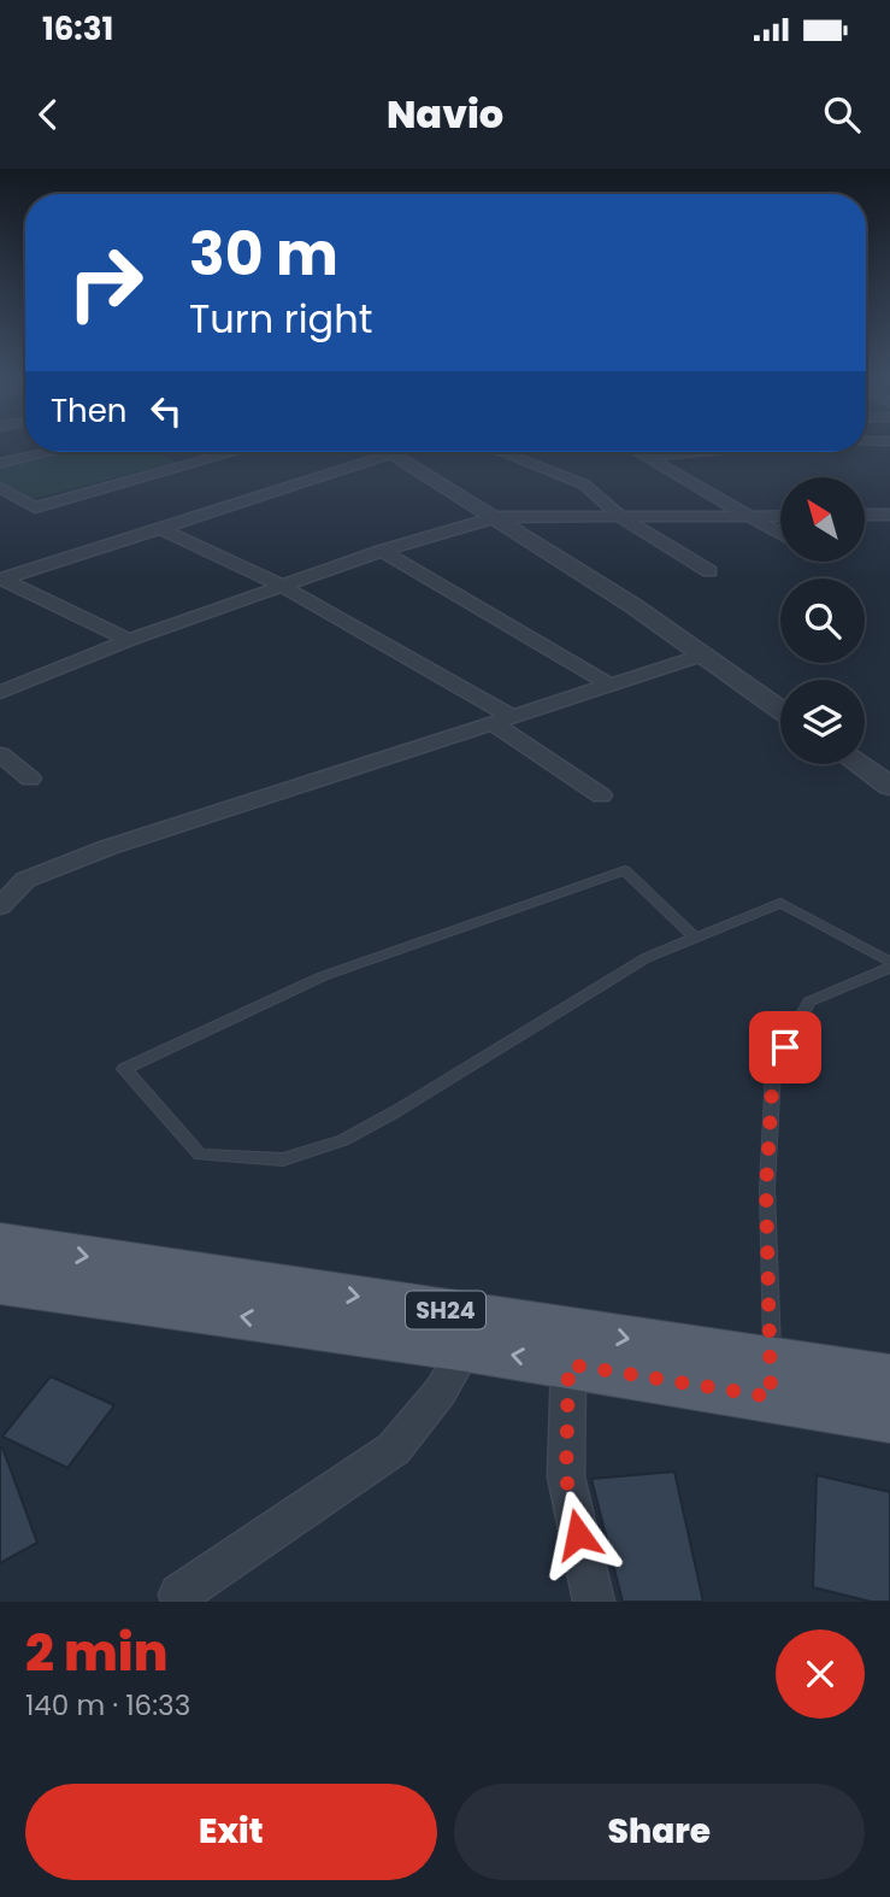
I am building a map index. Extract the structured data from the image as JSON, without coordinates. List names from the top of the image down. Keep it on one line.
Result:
{"streets":{"main road":["SH24"]},"north":"top left","page":{"status":"16:31","header":"Navio","turn":["30 m","Turn right"],"then":"Then","heading":["2 min","140 m · 16:33"],"buttons":["Exit","Share"]}}
